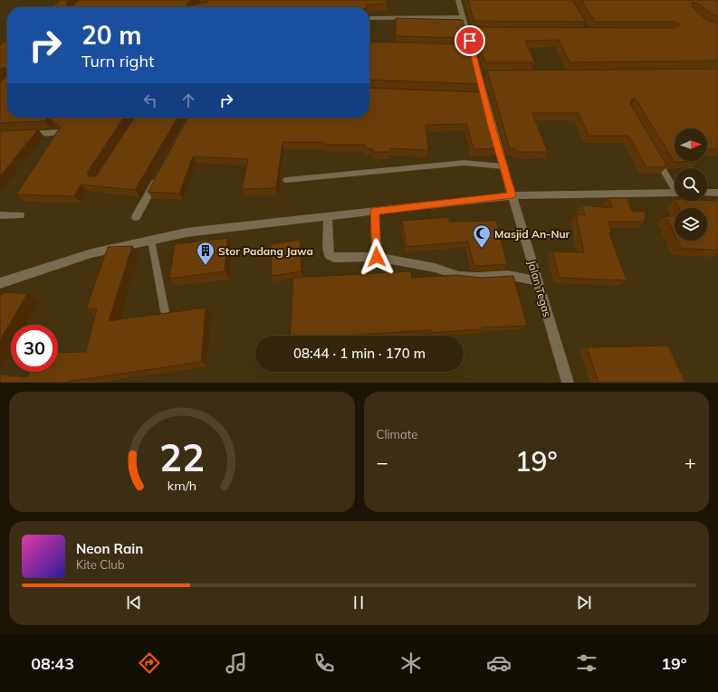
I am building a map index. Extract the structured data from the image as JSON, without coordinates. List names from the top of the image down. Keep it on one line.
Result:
{"streets":{"street":["Jalan Tegas"]},"places":{"mosque":["Masjid An-Nur"],"building":["Stor Padang Jawa"]},"north":"right","page":{"turn":["20 m","Turn right"],"limit":"30","trip":"08:44 · 1 min · 170 m","tile":"Climate","heat":["−","19°","+"],"song":["Neon Rain","Kite Club"],"tabs":["08:43","19°"],"gauge":["22","km/h"]}}
